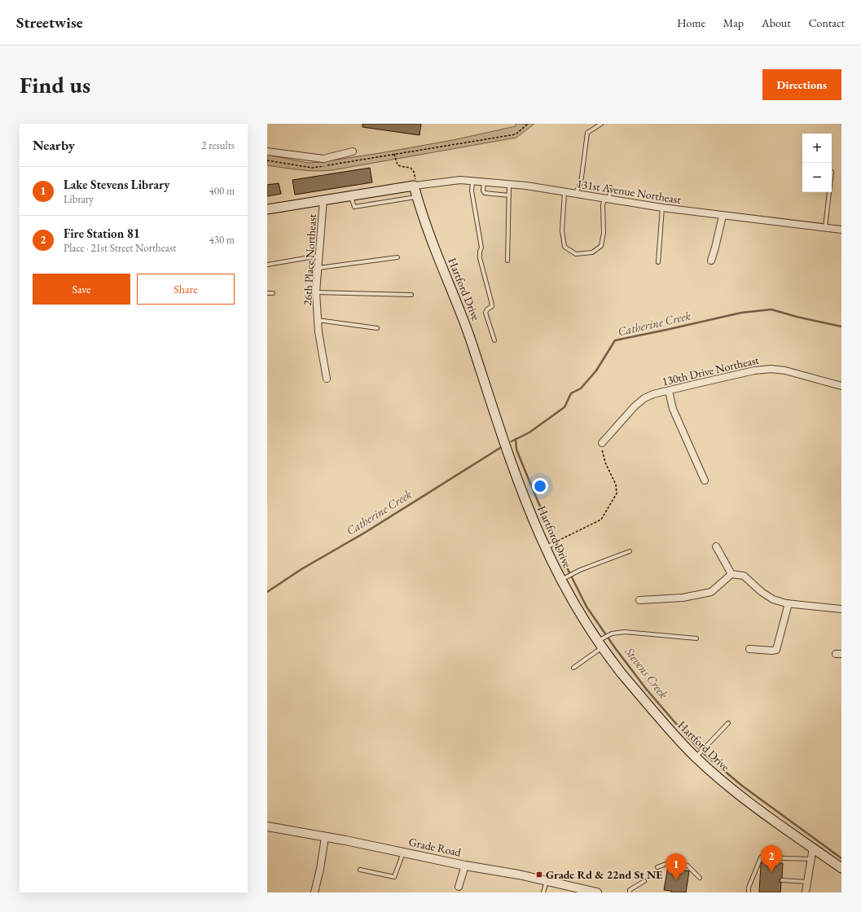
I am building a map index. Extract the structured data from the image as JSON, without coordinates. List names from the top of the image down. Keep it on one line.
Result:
{"streets":{"main road":["Hartford Drive"],"street":["131st Avenue Northeast","26th Place Northeast","130th Drive Northeast","Grade Road"]},"crossings":[["131st Avenue Northeast","Hartford Drive"]],"water":["Catherine Creek","Stevens Creek"],"places":{"transit":["Grade Rd & 22nd St NE"]},"page":{"header":"Streetwise","nav":["Home","Map","About","Contact"],"buttons":["Directions",["Save","Share"]],"title":"Find us","heading":["Nearby","2 results"],"map_buttons":["+","−"],"list":[{"mark":"1","name":"Lake Stevens Library","note":"Library","value":"400 m"},{"mark":"2","name":"Fire Station 81","note":"Place · 21st Street Northeast","value":"430 m"}],"pins":["2","1"]}}
